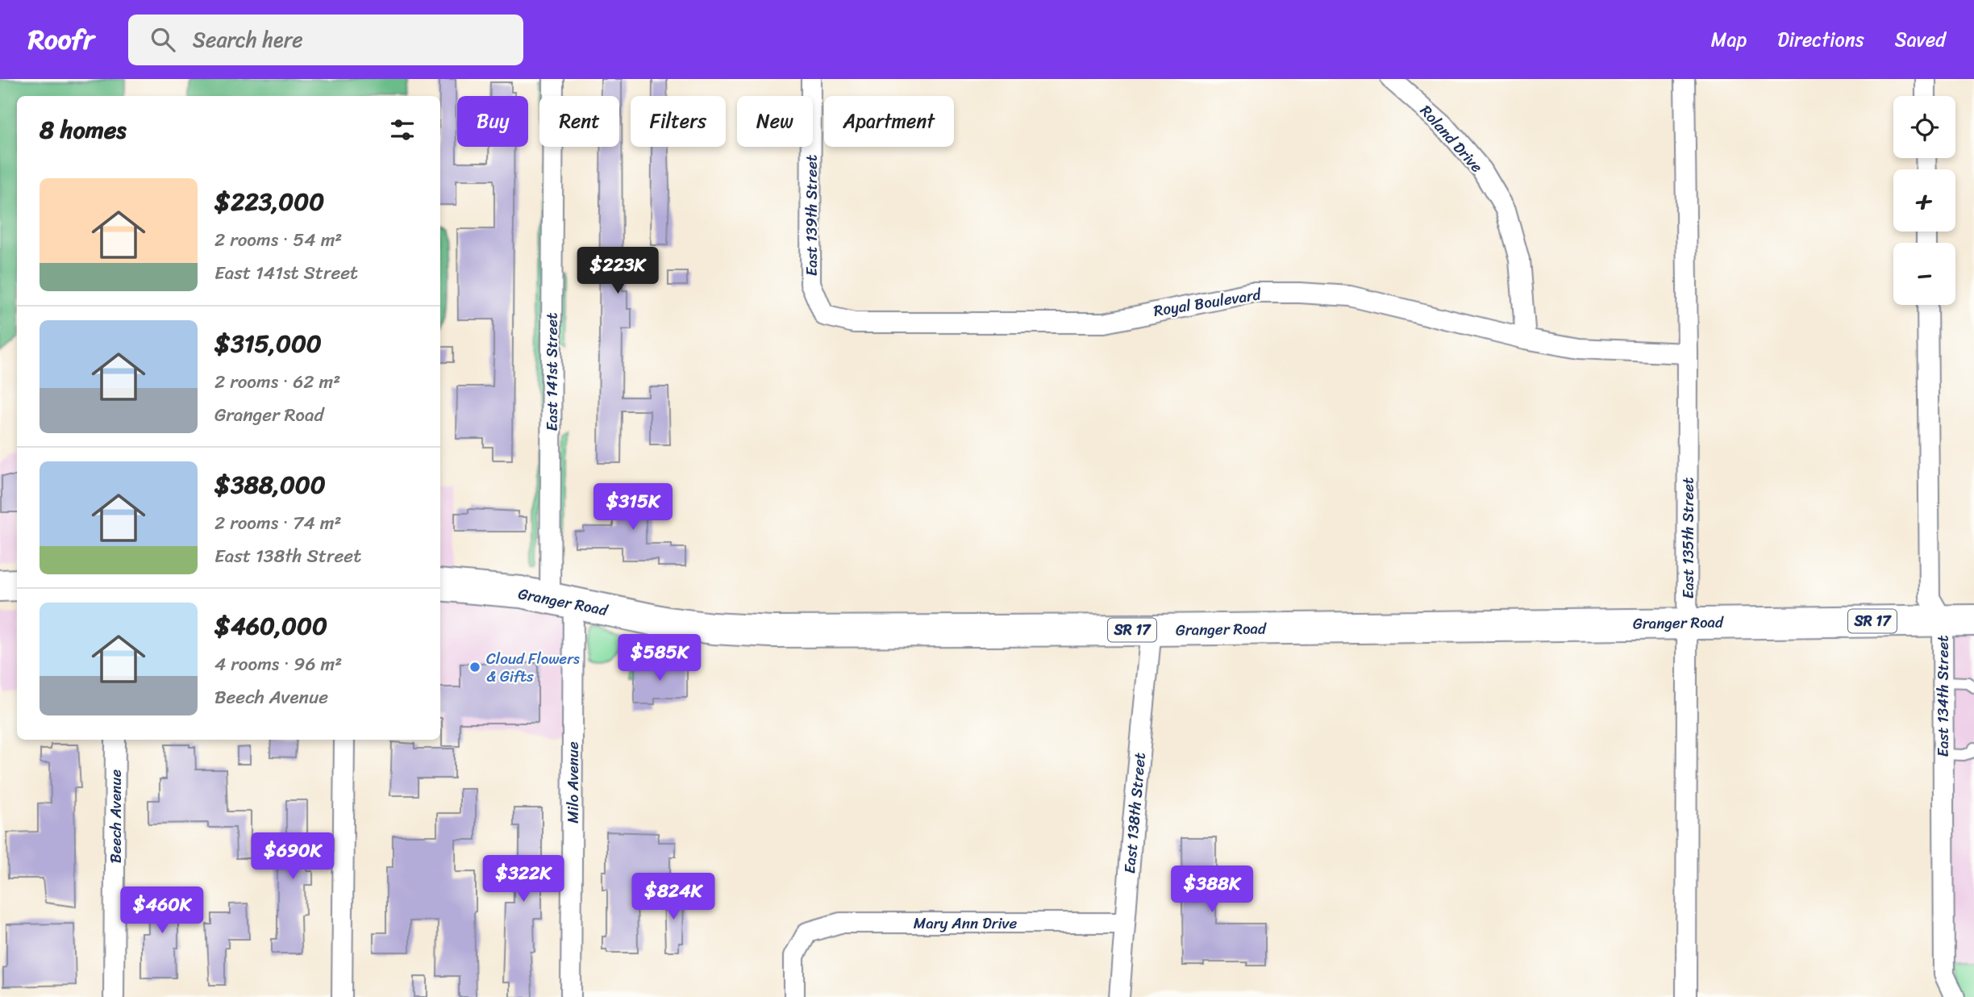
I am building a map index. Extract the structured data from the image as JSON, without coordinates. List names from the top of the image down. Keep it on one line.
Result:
{"streets":{"main road":["Granger Road","SR 17"],"street":["Roland Drive","East 139th Street","Royal Boulevard","East 141st Street","East 135th Street","East 134th Street","Milo Avenue","East 138th Street","Beech Avenue","Mary Ann Drive"]},"crossings":[["Roland Drive","Royal Boulevard"],["East 139th Street","Royal Boulevard"],["Royal Boulevard","East 135th Street"],["East 141st Street","Granger Road"],["East 141st Street","Milo Avenue"],["East 135th Street","Granger Road"],["Granger Road","East 134th Street"],["Granger Road","Milo Avenue"],["Granger Road","East 138th Street"],["East 138th Street","Mary Ann Drive"]],"places":["Cloud Flowers & Gifts"],"page":{"header":"Roofr","search":"Search here","nav":["Map","Directions","Saved"],"map_buttons":["+","−"],"chip":["Buy","Rent","Filters","New","Apartment"],"heading":"8 homes","list":[{"name":"$223,000","note":"2 rooms · 54 m² · East 141st Street"},{"name":"$315,000","note":"2 rooms · 62 m² · Granger Road"},{"name":"$388,000","note":"2 rooms · 74 m² · East 138th Street"},{"name":"$460,000","note":"4 rooms · 96 m² · Beech Avenue"}],"price":["$223K","$315K","$585K","$690K","$322K","$388K","$824K","$460K"]}}
